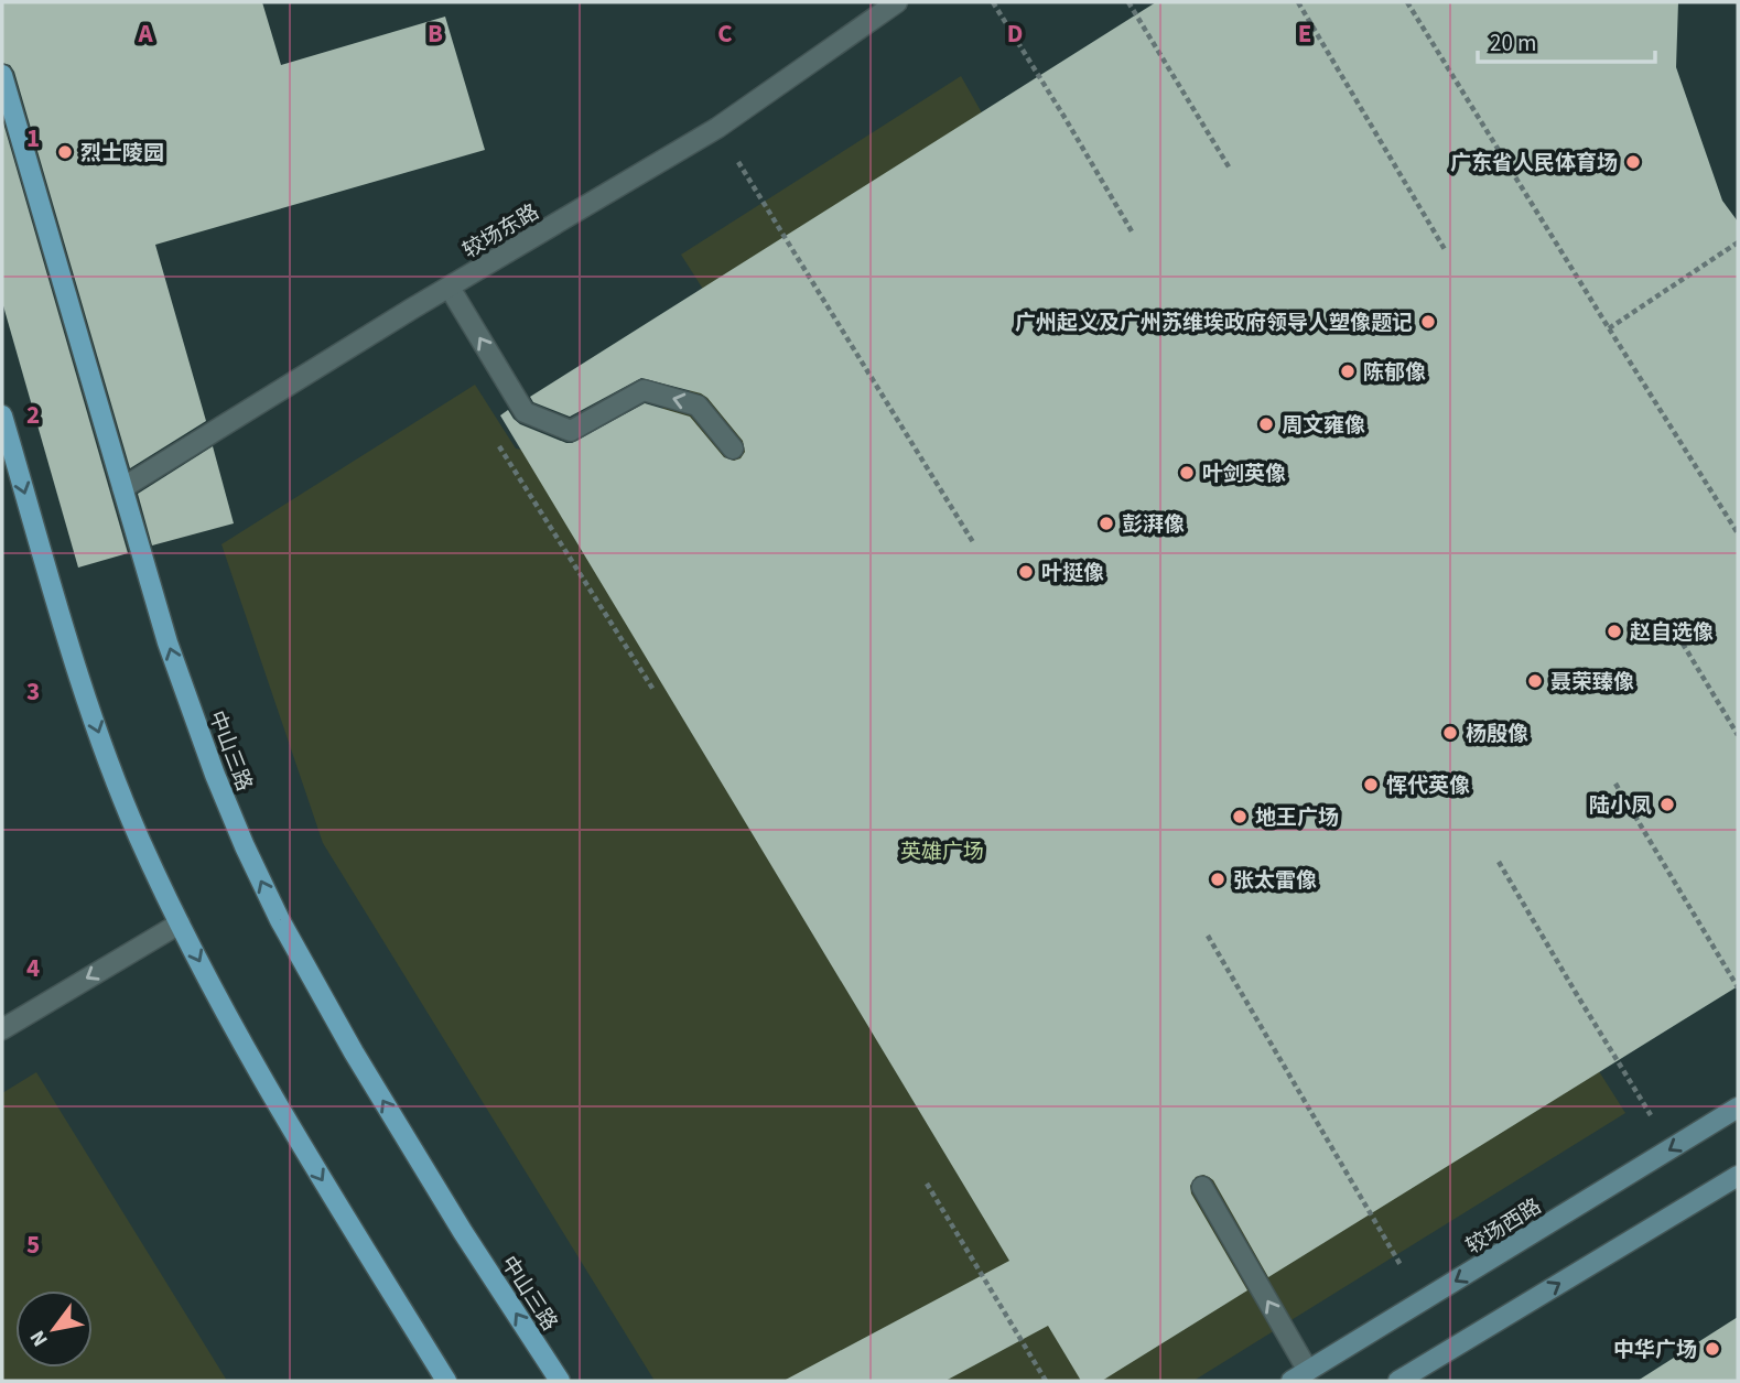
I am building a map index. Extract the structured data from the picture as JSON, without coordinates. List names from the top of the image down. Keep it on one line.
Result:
{"streets":{"main road":["中山三路"],"street":["较场东路","较场西路"]},"crossings":[["较场东路","中山三路"]],"parks":["英雄广场"],"places":["烈士陵园","广东省人民体育场","广州起义及广州苏维埃政府领导人塑像题记","陈郁像","周文雍像","叶剑英像","彭湃像","叶挺像","赵自选像","聂荣臻像","杨殷像","恽代英像","陆小凤","地王广场","张太雷像","中华广场"],"scale_bar":"20 m","north":"bottom left","grid":{"columns":["A","B","C","D","E"],"rows":["1","2","3","4","5"]}}
